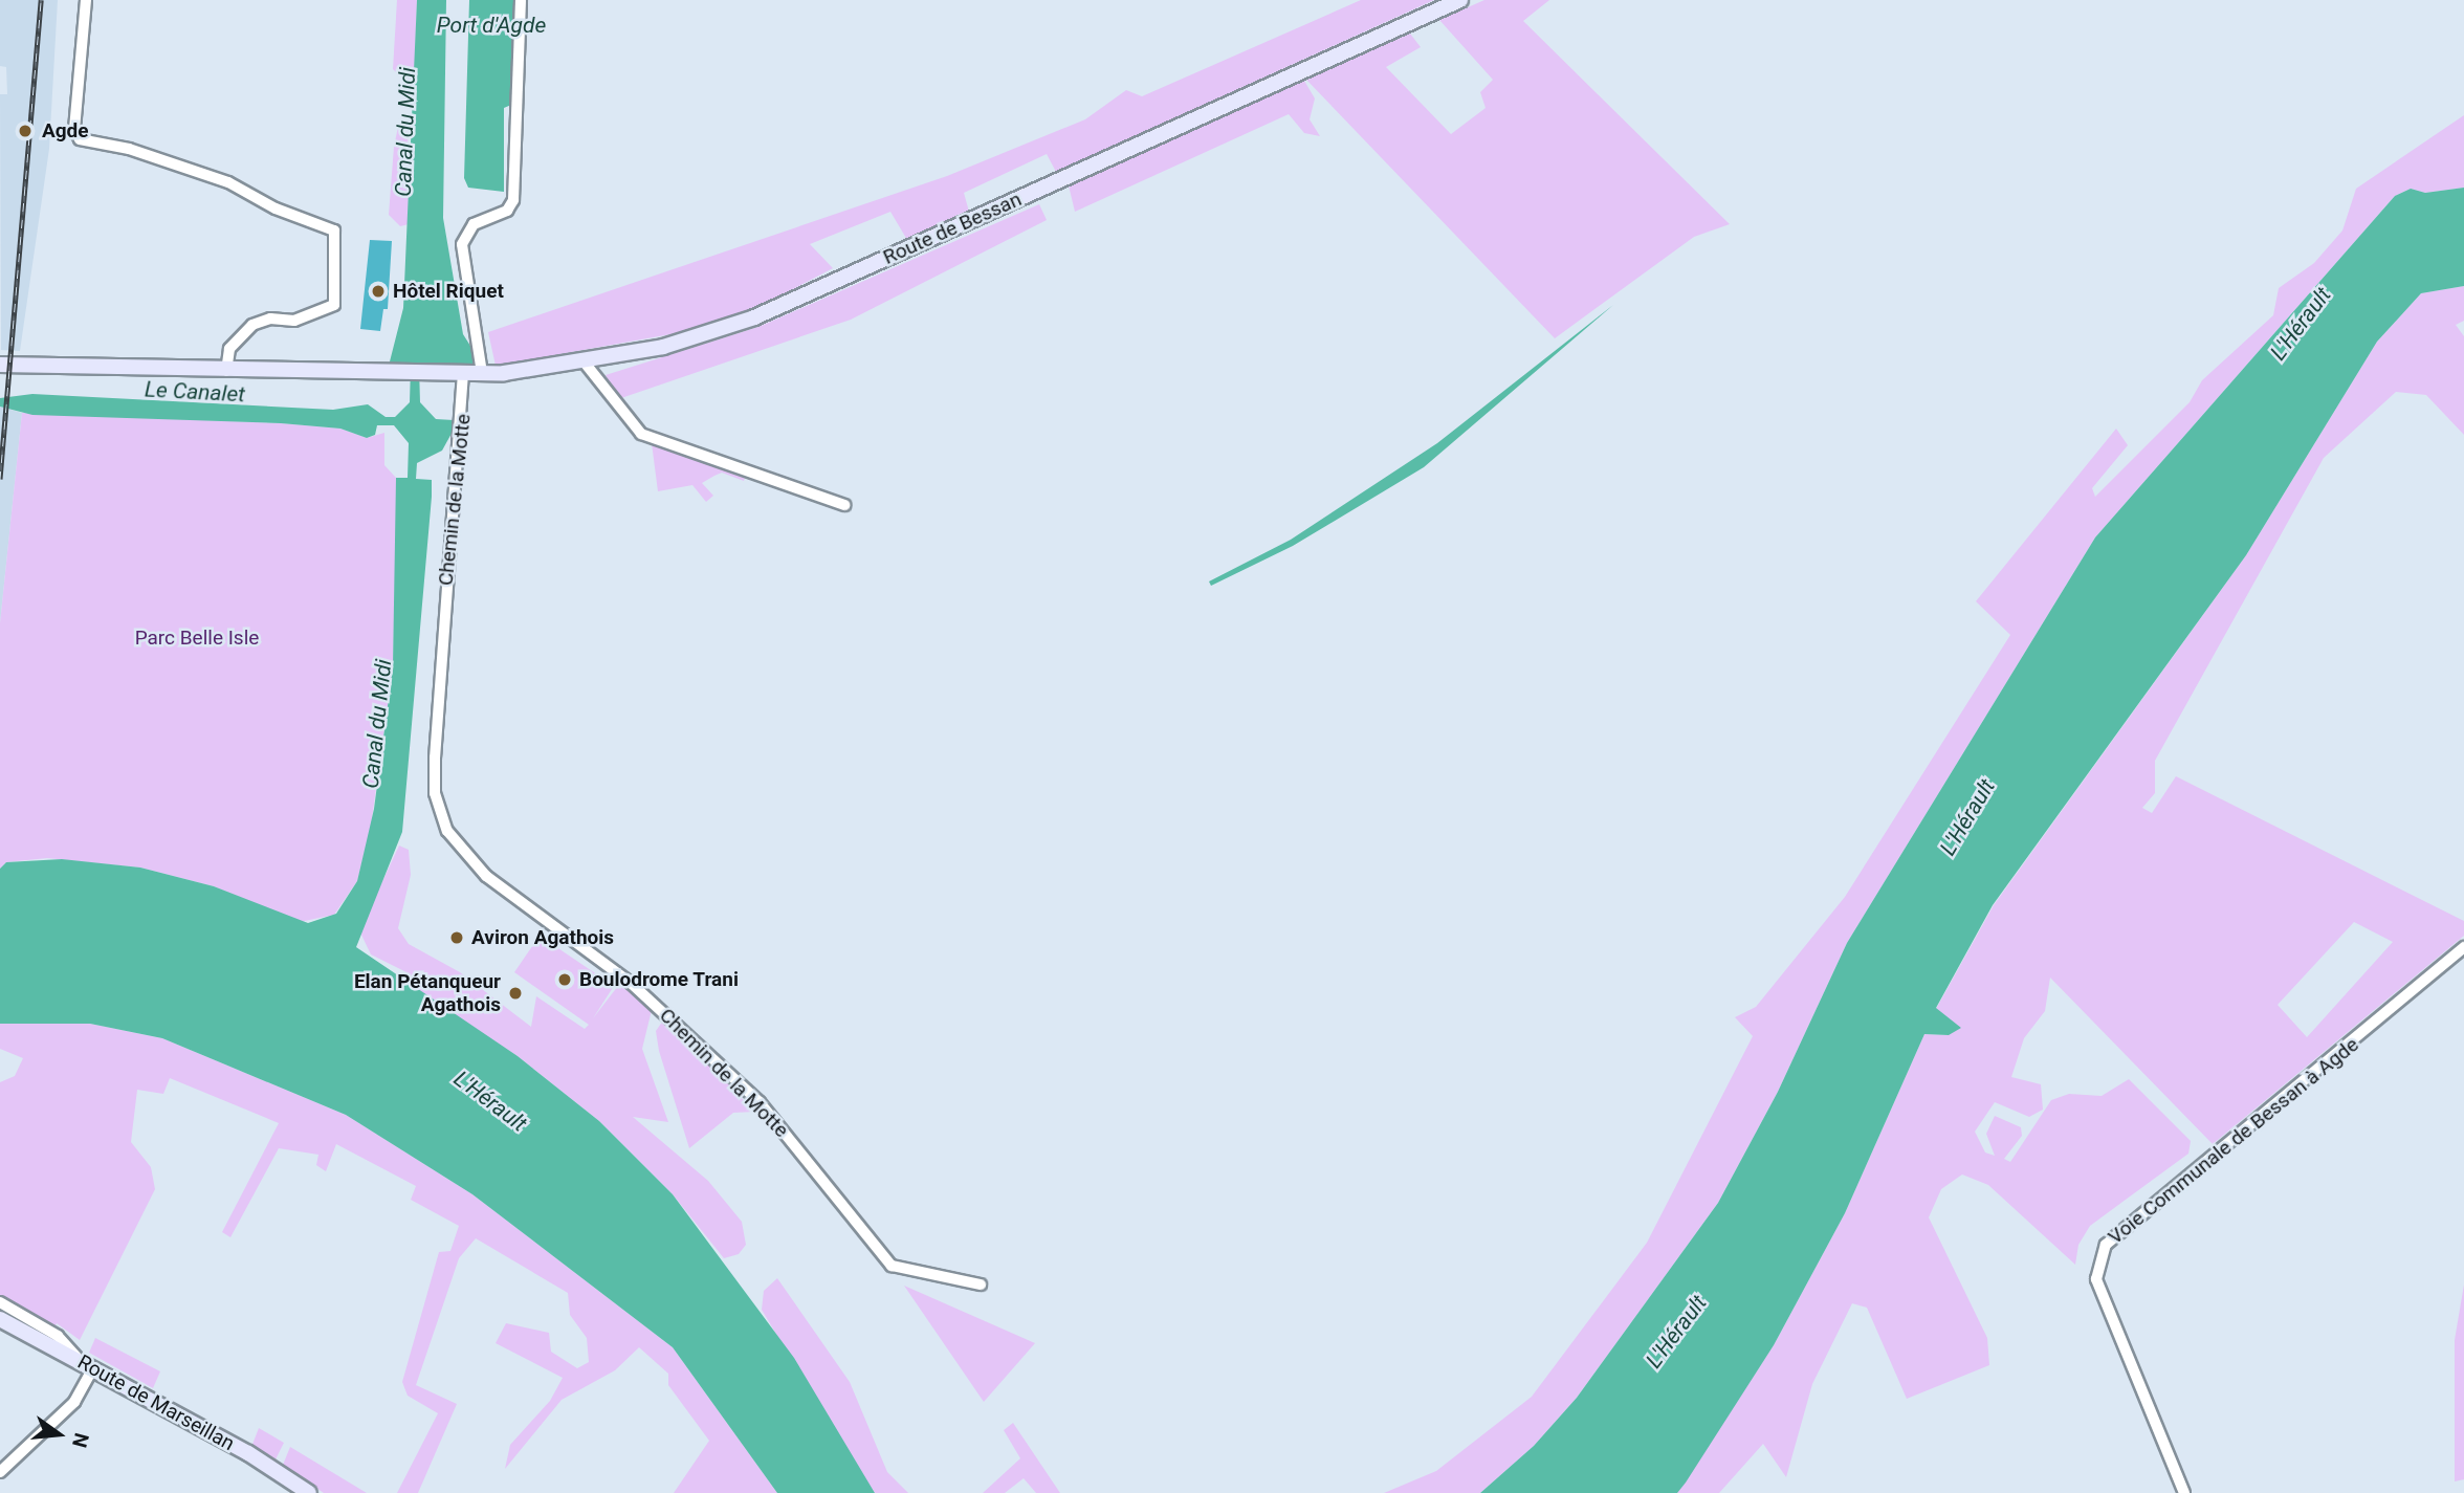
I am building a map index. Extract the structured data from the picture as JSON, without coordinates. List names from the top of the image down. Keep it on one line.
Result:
{"streets":{"main road":["Route de Bessan","Route de Marseillan"],"street":["Chemin de la Motte","Voie Communale de Bessan à Agde"]},"crossings":[["Route de Bessan","Chemin de la Motte"]],"water":["Port d'Agde","Canal du Midi","L'Hérault","Le Canalet"],"parks":["Parc Belle Isle"],"places":["Agde","Hôtel Riquet","Aviron Agathois","Boulodrome Trani","Elan Pétanqueur Agathois"],"north":"right"}
